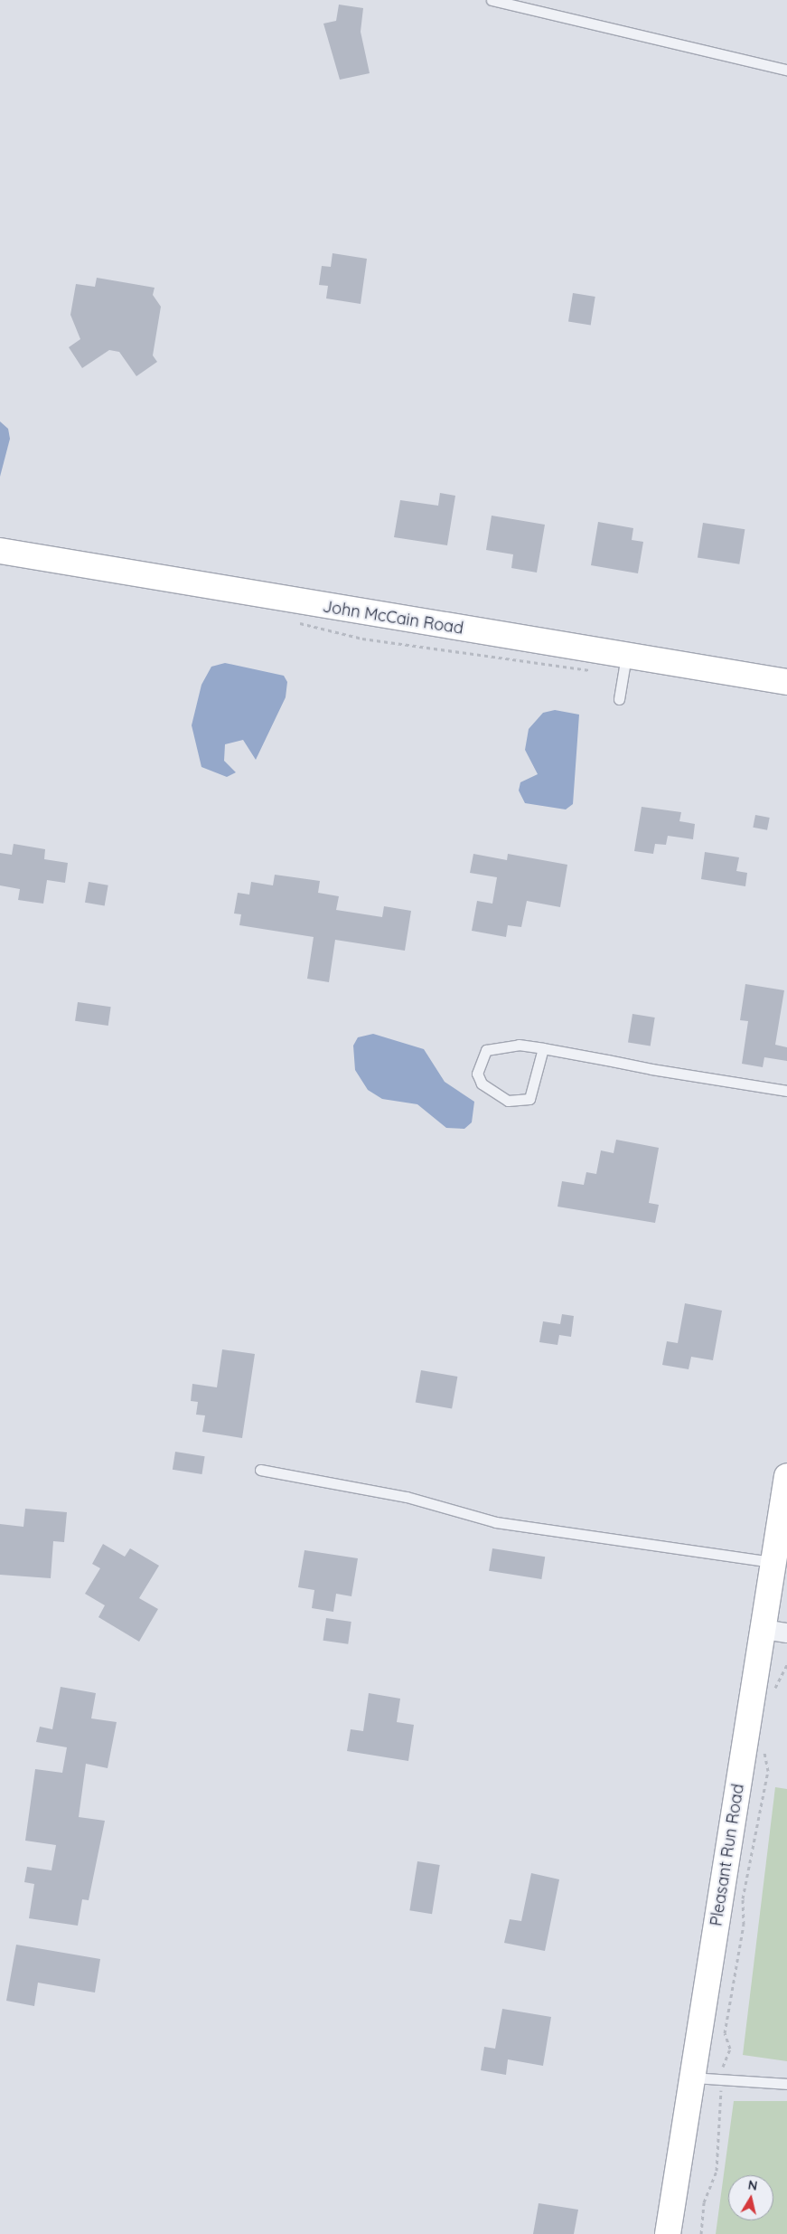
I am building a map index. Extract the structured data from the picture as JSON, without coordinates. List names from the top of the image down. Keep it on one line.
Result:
{"streets":{"main road":["John McCain Road","Pleasant Run Road"]},"north":"top"}
